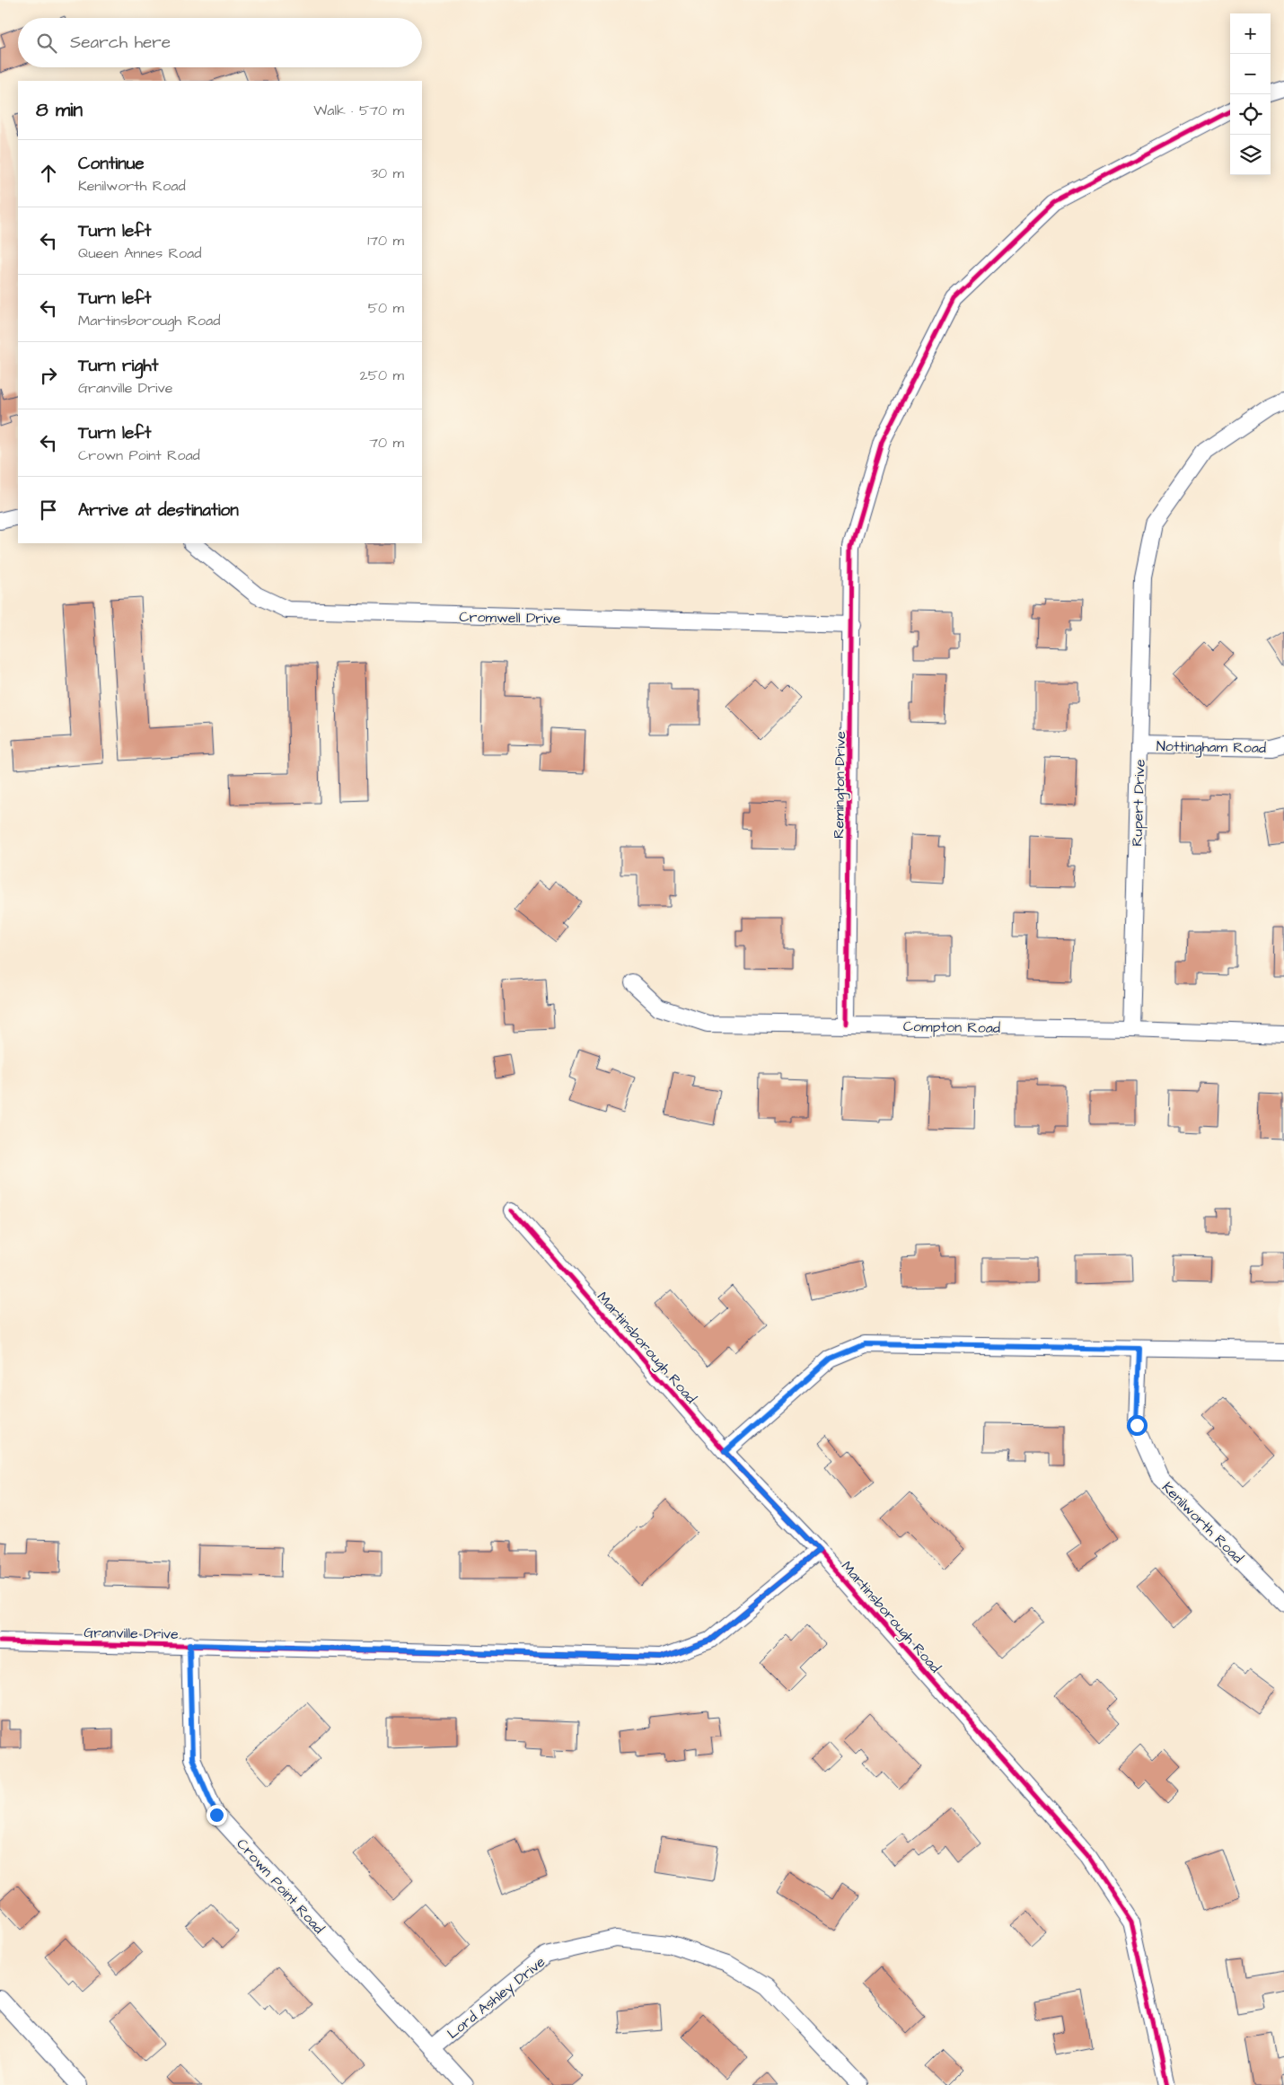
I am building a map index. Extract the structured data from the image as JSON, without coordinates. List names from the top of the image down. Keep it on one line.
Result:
{"streets":{"street":["Cromwell Drive","Nottingham Road","Remington Drive","Rupert Drive","Compton Road","Martinsborough Road","Kenilworth Road","Granville Drive","Crown Point Road","Lord Ashley Drive"]},"crossings":[["Cromwell Drive","Remington Drive"],["Nottingham Road","Rupert Drive"],["Remington Drive","Compton Road"],["Rupert Drive","Compton Road"],["Martinsborough Road","Granville Drive"],["Granville Drive","Crown Point Road"],["Crown Point Road","Lord Ashley Drive"]],"page":{"map_buttons":["+","−"],"search":"Search here","heading":["8 min","Walk · 570 m"],"list":[["Continue","Kenilworth Road","30 m"],["Turn left","Queen Annes Road","170 m"],["Turn left","Martinsborough Road","50 m"],["Turn right","Granville Drive","250 m"],["Turn left","Crown Point Road","70 m"],"Arrive at destination"]}}
